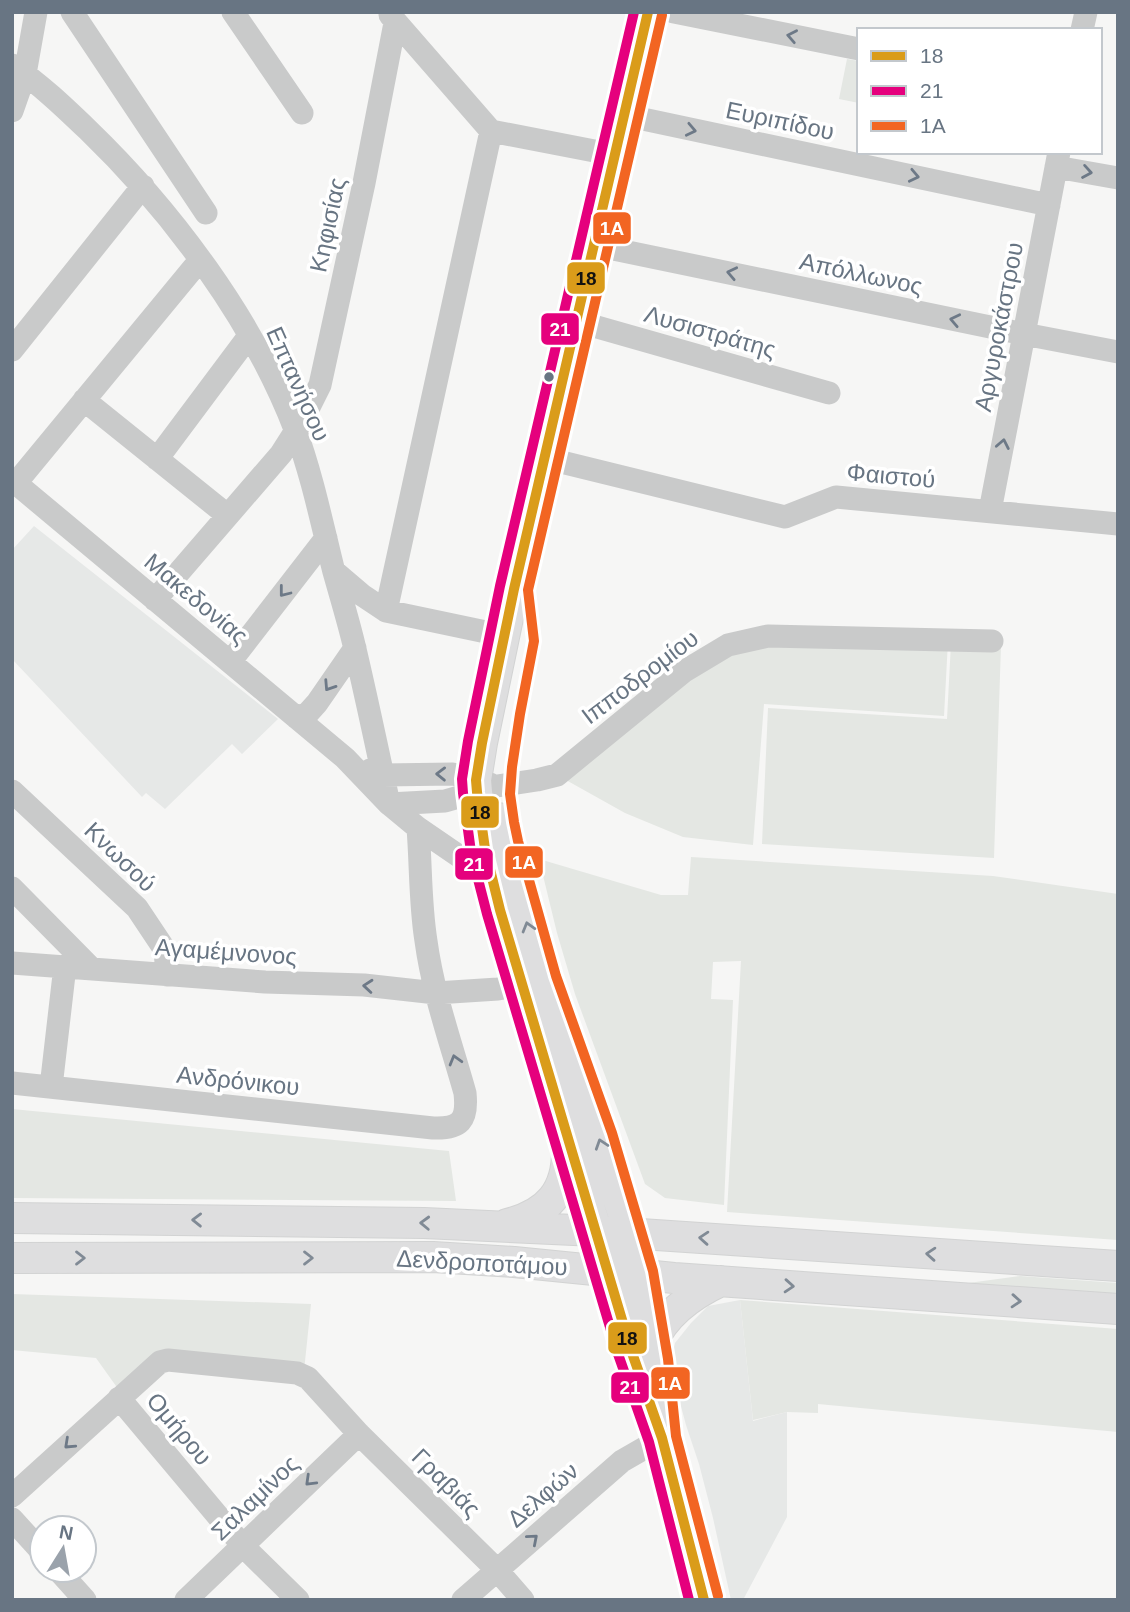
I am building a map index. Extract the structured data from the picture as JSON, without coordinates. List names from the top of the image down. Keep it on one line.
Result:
{"streets":{"main road":["Δενδροποτάμου"],"street":["Ευριπίδου","Κηφισίας","Απόλλωνος","Αργυροκάστρου","Λυσιστράτης","Επτανήσου","Φαιστού","Μακεδονίας","Ιπποδρομίου","Κνωσού","Αγαμέμνονος","Ανδρόνικου","Ομήρου","Γραβιάς","Δελφών","Σαλαμίνος"]},"crossings":[["Ευριπίδου","Αργυροκάστρου"],["Κηφισίας","Επτανήσου"],["Κηφισίας","Μακεδονίας"],["Απόλλωνος","Αργυροκάστρου"],["Αργυροκάστρου","Φαιστού"],["Επτανήσου","Μακεδονίας"],["Μακεδονίας","Ιπποδρομίου"],["Κνωσού","Αγαμέμνονος"],["Αγαμέμνονος","Ανδρόνικου"],["Ομήρου","Γραβιάς"],["Ομήρου","Σαλαμίνος"],["Γραβιάς","Δελφών"],["Γραβιάς","Σαλαμίνος"]],"one_way":["Απόλλωνος","Αργυροκάστρου","Αγαμέμνονος","Δελφών","Σαλαμίνος"],"lines":["transit line 18","transit line 21","transit line 1Α"],"legend":["18","21","1Α"],"north":"top"}
